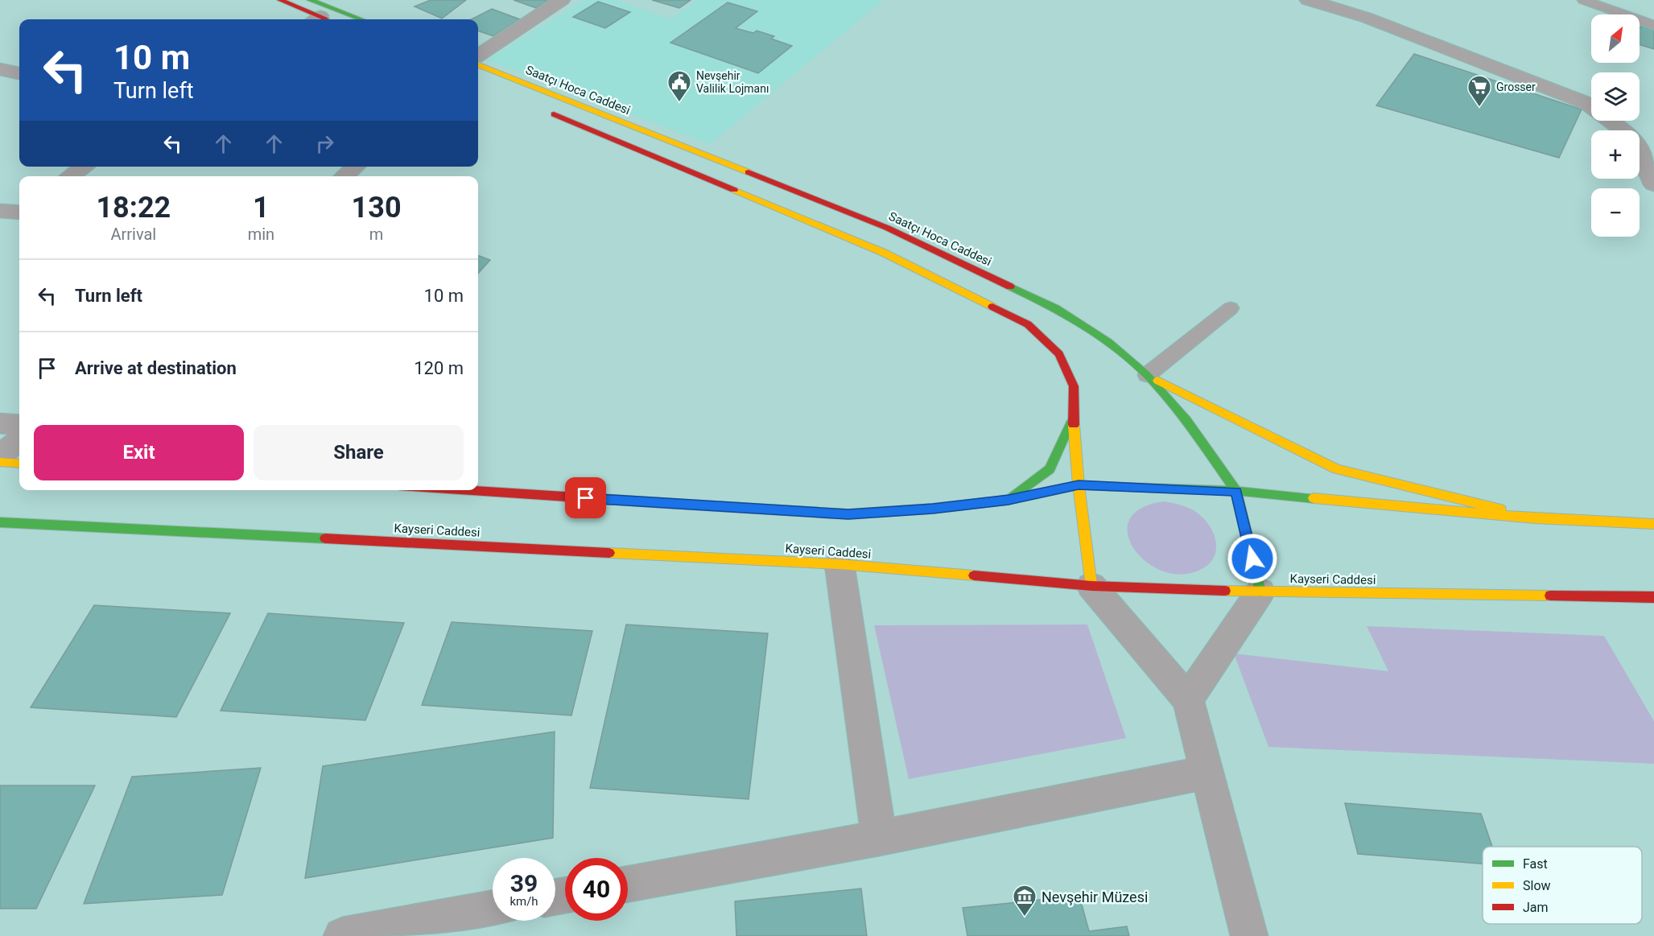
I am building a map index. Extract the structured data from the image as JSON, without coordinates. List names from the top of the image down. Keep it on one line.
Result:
{"streets":{"main road":["Saatçı Hoca Caddesi","Kayseri Caddesi"]},"crossings":[["Saatçı Hoca Caddesi","Kayseri Caddesi"]],"places":{"public building":["Nevşehir Valilik Lojmanı"],"supermarket":["Grosser"],"museum":["Nevşehir Müzesi"]},"legend":["Fast","Slow","Jam"],"north":"top right","page":{"map_buttons":["+","−"],"turn":["10 m","Turn left"],"eta":["18:22","Arrival","1","min","130","m"],"list":[{"name":"Turn left","value":"10 m"},{"name":"Arrive at destination","value":"120 m"}],"buttons":["Exit","Share"],"speed":"39 km/h","limit":"40"}}
